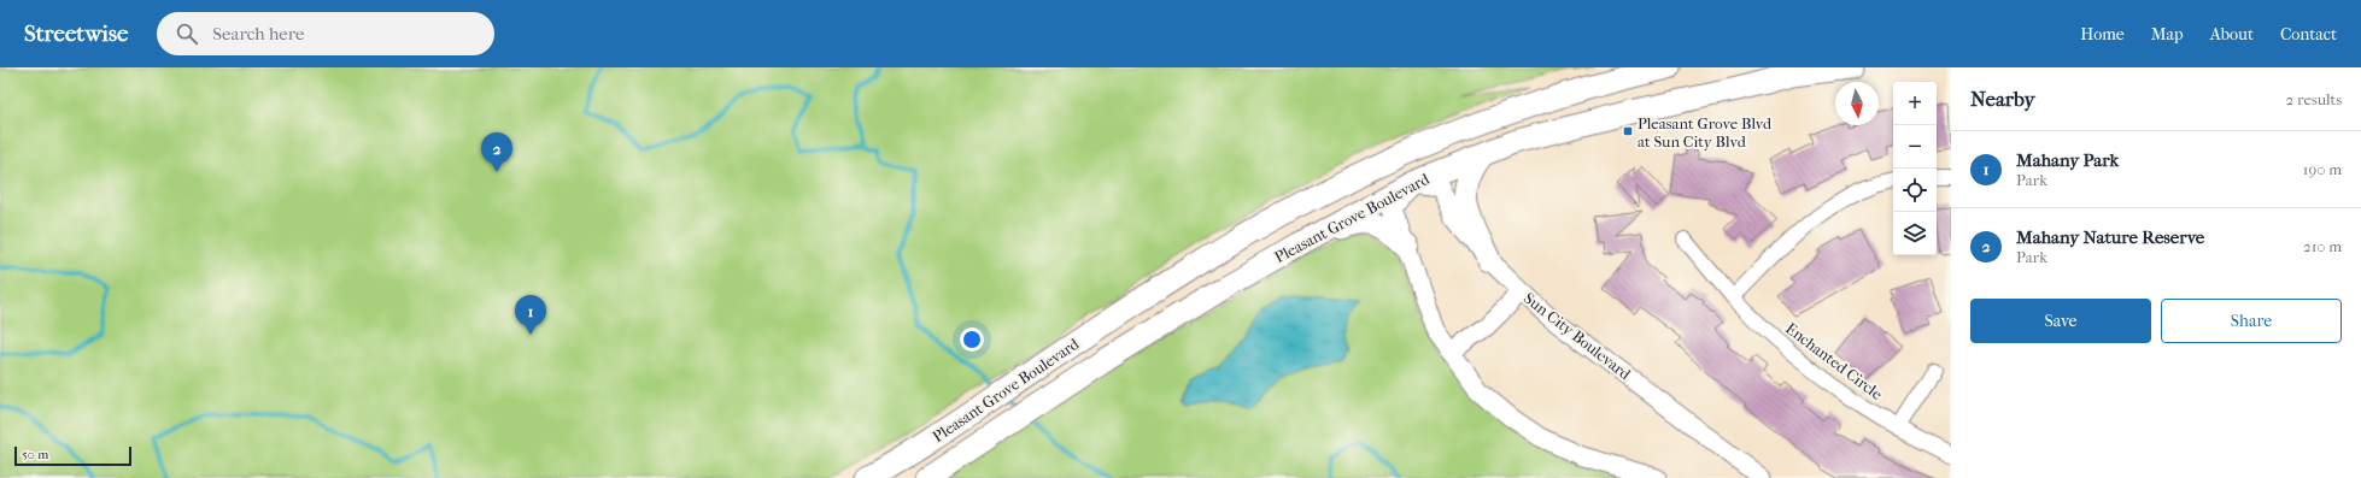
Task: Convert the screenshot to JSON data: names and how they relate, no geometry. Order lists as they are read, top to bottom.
{
  "streets": {
    "main road": ["Pleasant Grove Boulevard"],
    "street": ["Sun City Boulevard", "Enchanted Circle"]
  },
  "crossings": [
    ["Pleasant Grove Boulevard", "Sun City Boulevard"]
  ],
  "places": {
    "transit": ["Pleasant Grove Blvd at Sun City Blvd"]
  },
  "scale_bar": "50 m",
  "north": "bottom",
  "page": {
    "header": "Streetwise",
    "search": "Search here",
    "nav": [
      "Home",
      "Map",
      "About",
      "Contact"
    ],
    "heading": ["Nearby", "2 results"],
    "map_buttons": ["+", "−"],
    "list": [
      {
        "mark": "1",
        "name": "Mahany Park",
        "note": "Park",
        "value": "190 m"
      },
      {
        "mark": "2",
        "name": "Mahany Nature Reserve",
        "note": "Park",
        "value": "210 m"
      }
    ],
    "pins": ["2", "1"],
    "buttons": ["Save", "Share"],
    "scale": "50 m"
  }
}
